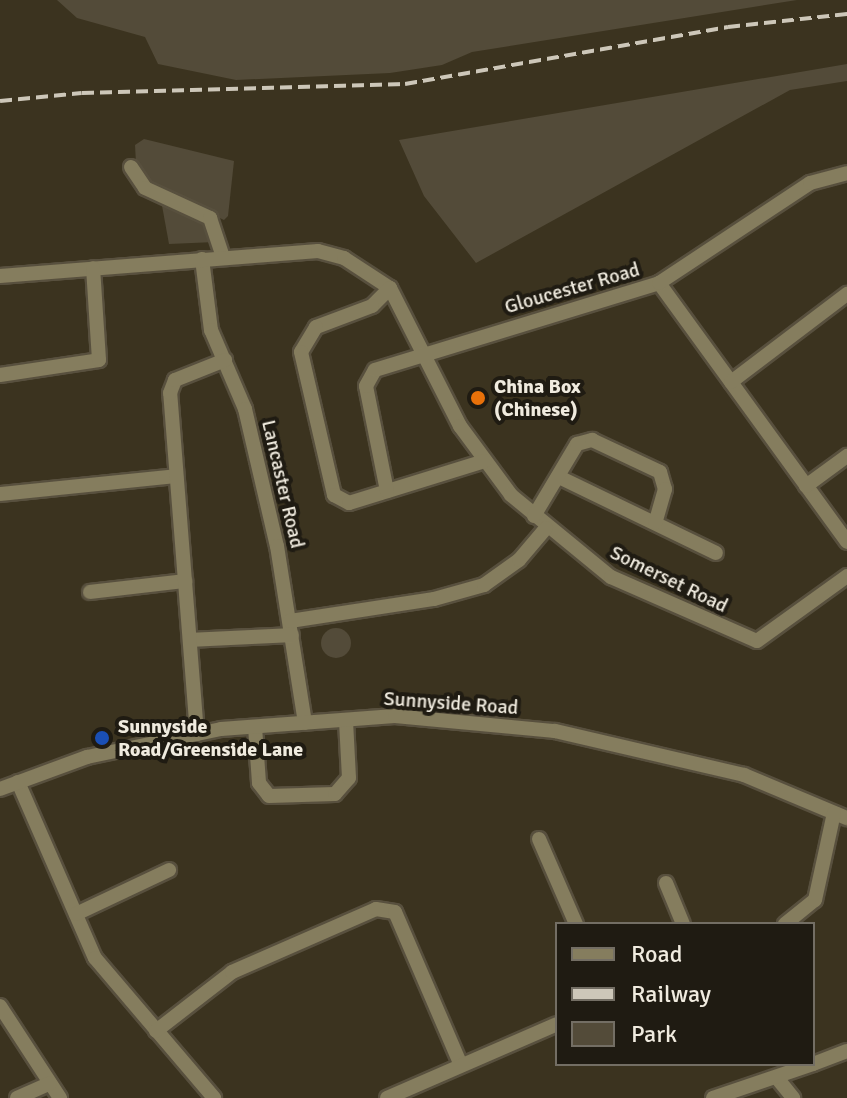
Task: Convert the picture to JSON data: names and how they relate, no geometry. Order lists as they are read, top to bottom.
{
  "streets": {
    "street": [
      "Gloucester Road",
      "Lancaster Road",
      "Somerset Road",
      "Sunnyside Road"
    ]
  },
  "crossings": [
    ["Gloucester Road", "Somerset Road"],
    ["Lancaster Road", "Somerset Road"],
    ["Lancaster Road", "Sunnyside Road"]
  ],
  "places": ["China Box (Chinese)", "Sunnyside Road/Greenside Lane"],
  "legend": ["Road", "Railway", "Park"]
}
